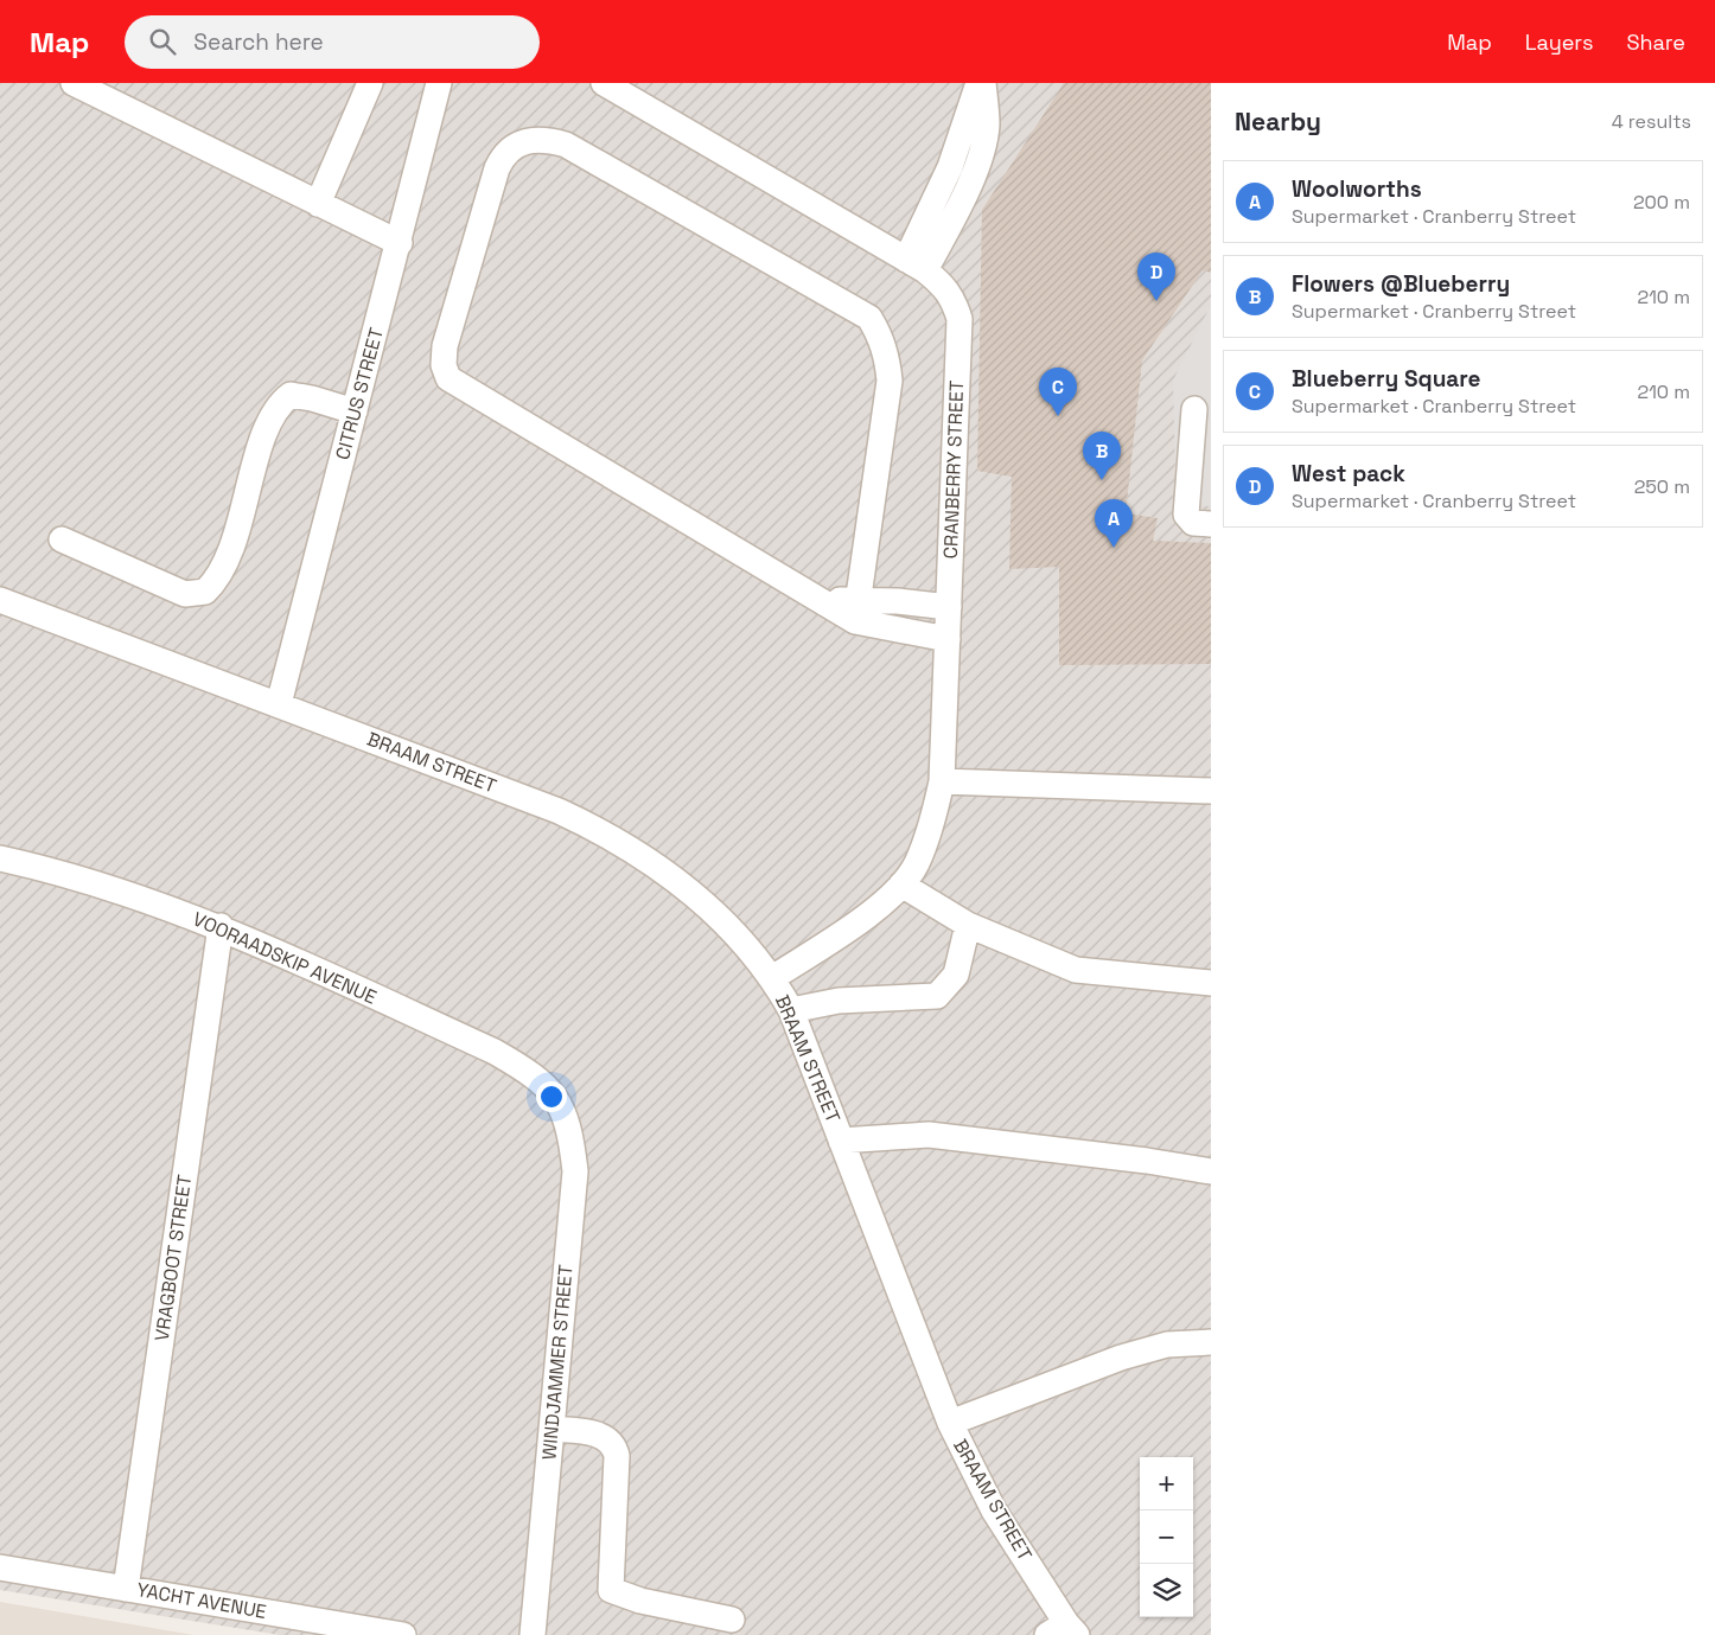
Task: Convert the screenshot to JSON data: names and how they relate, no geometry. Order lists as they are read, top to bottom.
{
  "streets": {
    "street": [
      "CITRUS STREET",
      "CRANBERRY STREET",
      "BRAAM STREET",
      "VOORAADSKIP AVENUE",
      "VRAGBOOT STREET",
      "WINDJAMMER STREET",
      "YACHT AVENUE"
    ]
  },
  "crossings": [
    ["CITRUS STREET", "BRAAM STREET"],
    ["CRANBERRY STREET", "BRAAM STREET"],
    ["VOORAADSKIP AVENUE", "VRAGBOOT STREET"],
    ["VOORAADSKIP AVENUE", "WINDJAMMER STREET"],
    ["VRAGBOOT STREET", "YACHT AVENUE"]
  ],
  "page": {
    "header": "Map",
    "search": "Search here",
    "nav": ["Map", "Layers", "Share"],
    "heading": ["Nearby", "4 results"],
    "list": [
      {
        "mark": "A",
        "name": "Woolworths",
        "note": "Supermarket · Cranberry Street",
        "value": "200 m"
      },
      {
        "mark": "B",
        "name": "Flowers @Blueberry",
        "note": "Supermarket · Cranberry Street",
        "value": "210 m"
      },
      {
        "mark": "C",
        "name": "Blueberry Square",
        "note": "Supermarket · Cranberry Street",
        "value": "210 m"
      },
      {
        "mark": "D",
        "name": "West pack",
        "note": "Supermarket · Cranberry Street",
        "value": "250 m"
      }
    ],
    "pins": [
      "D",
      "C",
      "B",
      "A"
    ],
    "map_buttons": ["+", "−"]
  }
}
